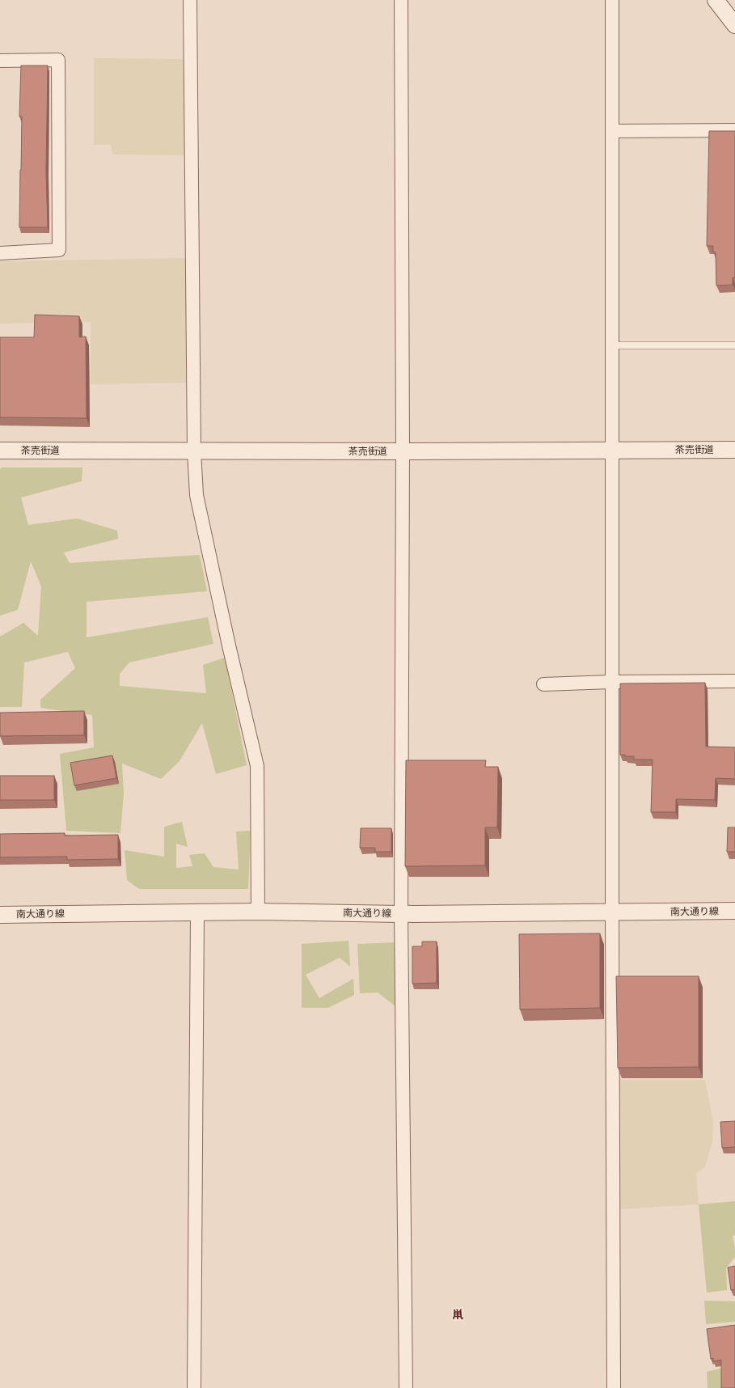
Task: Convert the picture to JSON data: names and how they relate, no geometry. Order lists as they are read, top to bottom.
{
  "streets": {
    "street": ["茶売街道", "南大通り線"]
  },
  "districts": ["鼡"]
}
